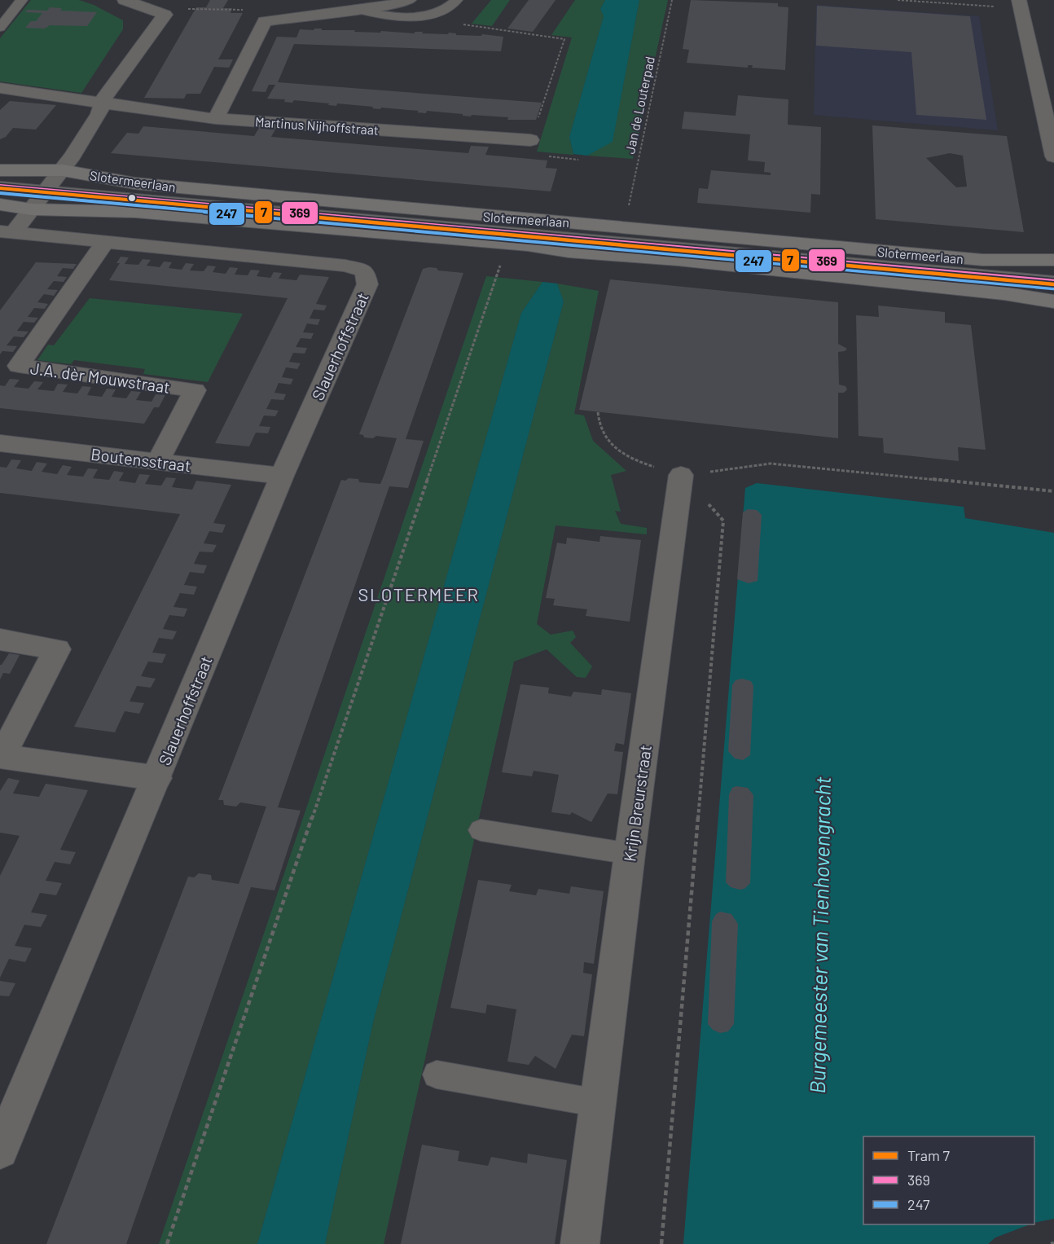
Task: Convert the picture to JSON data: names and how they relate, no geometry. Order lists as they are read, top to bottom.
{
  "streets": {
    "main road": ["Slotermeerlaan"],
    "street": [
      "Martinus Nijhoffstraat",
      "Slauerhoffstraat",
      "J.A. dèr Mouwstraat",
      "Boutensstraat",
      "Krijn Breurstraat"
    ],
    "path": ["Jan de Louterpad"]
  },
  "crossings": [
    ["Slauerhoffstraat", "J.A. dèr Mouwstraat"],
    ["Slauerhoffstraat", "Boutensstraat"],
    ["J.A. dèr Mouwstraat", "Boutensstraat"]
  ],
  "districts": ["SLOTERMEER"],
  "water": ["Burgemeester van Tienhovengracht"],
  "lines": ["transit line 369", "tram line 7", "transit line 247"],
  "legend": ["Tram 7", "369", "247"]
}
